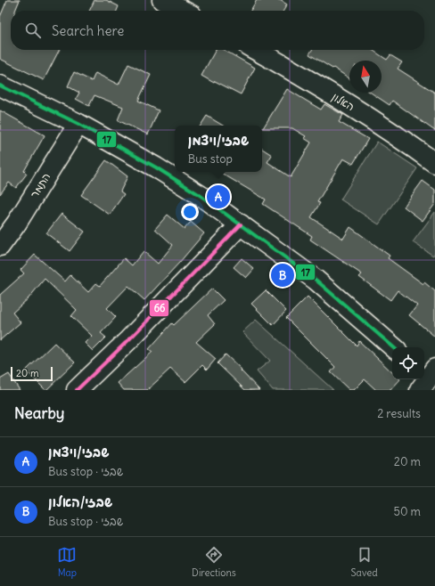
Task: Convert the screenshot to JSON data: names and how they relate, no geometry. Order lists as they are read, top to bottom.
{
  "streets": {
    "street": ["האלון", "התמר"]
  },
  "lines": ["transit line 17", "transit line 66"],
  "scale_bar": "20 m",
  "north": "top",
  "page": {
    "search": "Search here",
    "popup": ["שבזי/ויצמן", "Bus stop"],
    "pins": ["A", "B"],
    "scale": "20 m",
    "heading": ["Nearby", "2 results"],
    "list": [
      {
        "mark": "A",
        "name": "שבזי/ויצמן",
        "note": "Bus stop · שבזי",
        "value": "20 m"
      },
      {
        "mark": "B",
        "name": "שבזי/האלון",
        "note": "Bus stop · שבזי",
        "value": "50 m"
      }
    ],
    "nav": ["Map", "Directions", "Saved"]
  }
}
